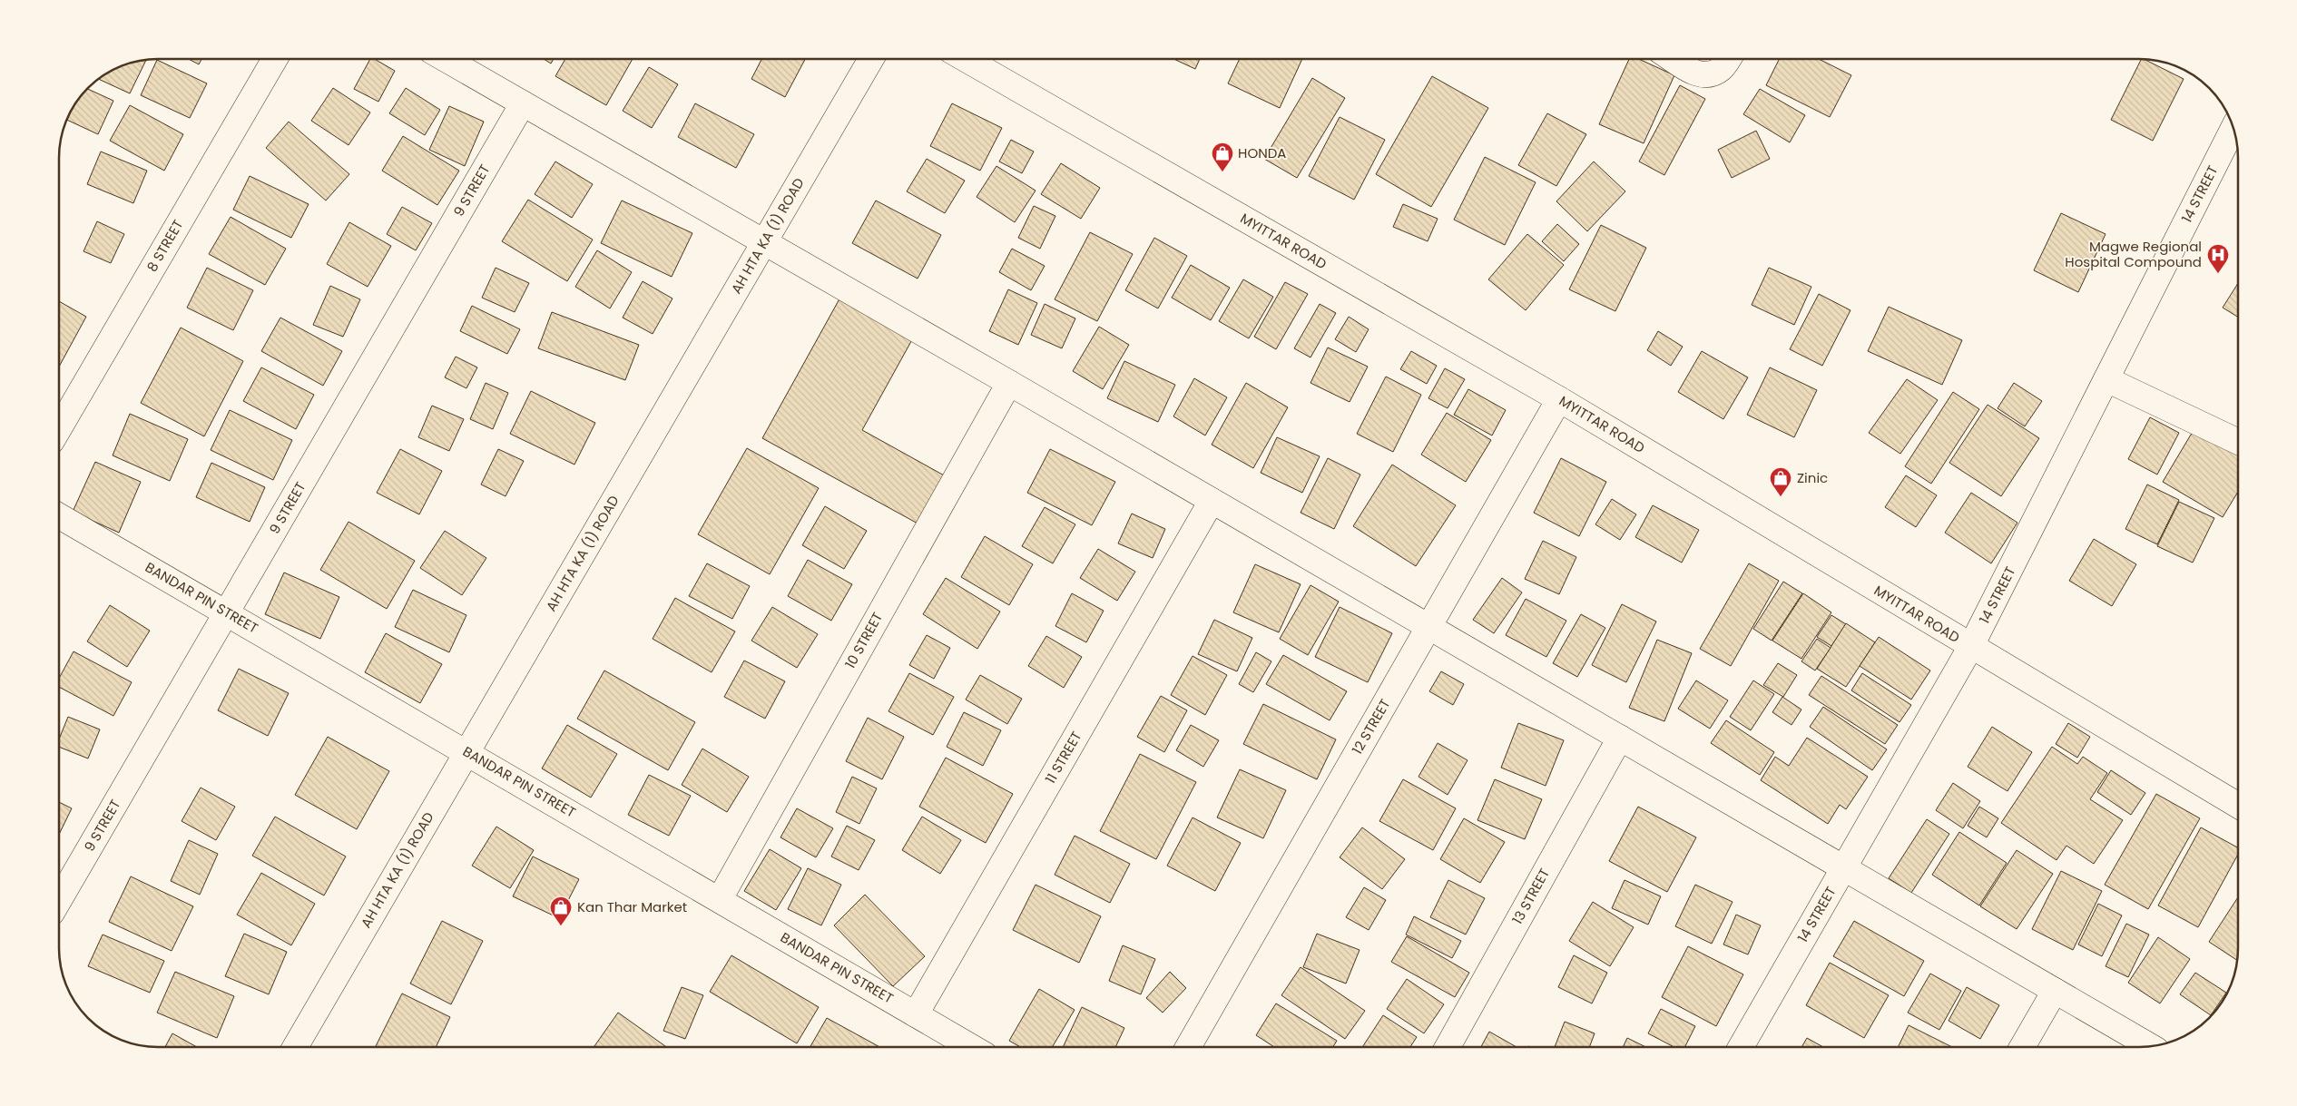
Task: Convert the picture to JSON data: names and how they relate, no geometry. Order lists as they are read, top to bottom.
{
  "streets": {
    "street": [
      "9 STREET",
      "14 STREET",
      "AH HTA KA (1) ROAD",
      "MYITTAR ROAD",
      "8 STREET",
      "BANDAR PIN STREET",
      "10 STREET",
      "12 STREET",
      "11 STREET",
      "13 STREET"
    ]
  },
  "crossings": [
    ["9 STREET", "BANDAR PIN STREET"],
    ["14 STREET", "MYITTAR ROAD"],
    ["AH HTA KA (1) ROAD", "BANDAR PIN STREET"],
    ["MYITTAR ROAD", "12 STREET"],
    ["BANDAR PIN STREET", "10 STREET"],
    ["BANDAR PIN STREET", "11 STREET"]
  ],
  "places": {
    "shop": ["HONDA", "Zinic", "Kan Thar Market"],
    "hospital": ["Magwe Regional Hospital Compound"]
  }
}
